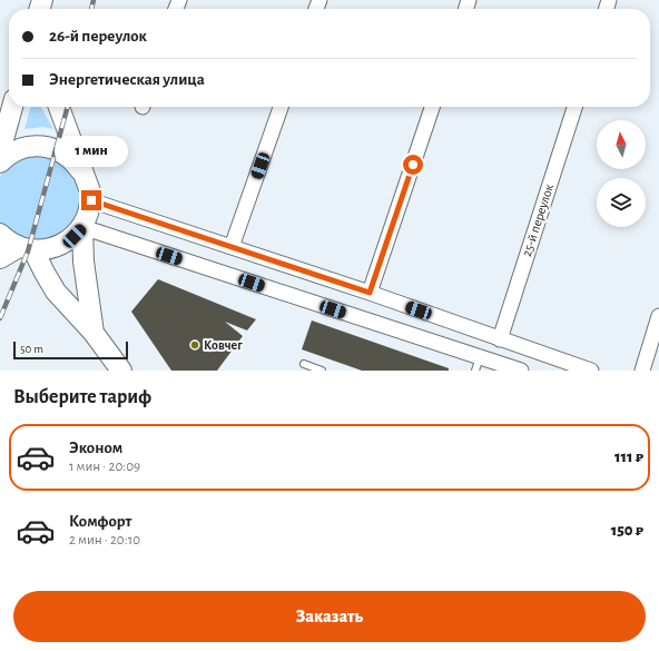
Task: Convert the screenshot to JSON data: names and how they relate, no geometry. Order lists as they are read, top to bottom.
{
  "streets": {
    "street": ["25-й переулок"]
  },
  "places": ["Ковчег"],
  "scale_bar": "50 m",
  "north": "top",
  "page": {
    "banner": ["26-й переулок", "Энергетическая улица"],
    "bubble": "1 мин",
    "scale": "50 m",
    "heading": "Выберите тариф",
    "list": [
      {
        "name": "Эконом",
        "note": "1 мин · 20:09",
        "value": "111 ₽"
      },
      {
        "name": "Комфорт",
        "note": "2 мин · 20:10",
        "value": "150 ₽"
      }
    ],
    "buttons": "Заказать"
  }
}
